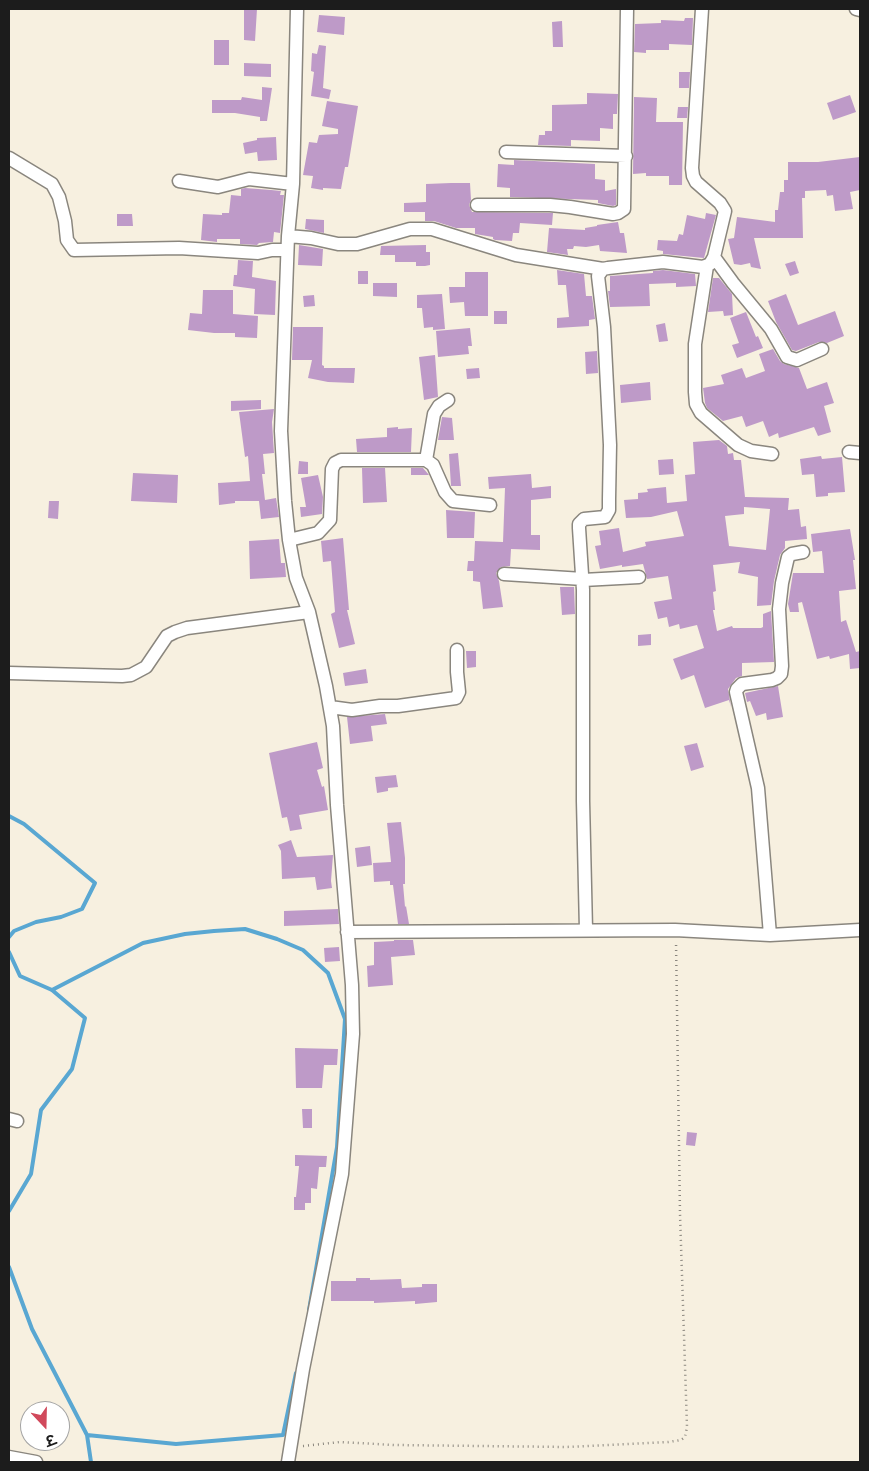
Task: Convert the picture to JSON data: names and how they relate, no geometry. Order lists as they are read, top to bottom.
{
  "north": "bottom"
}
